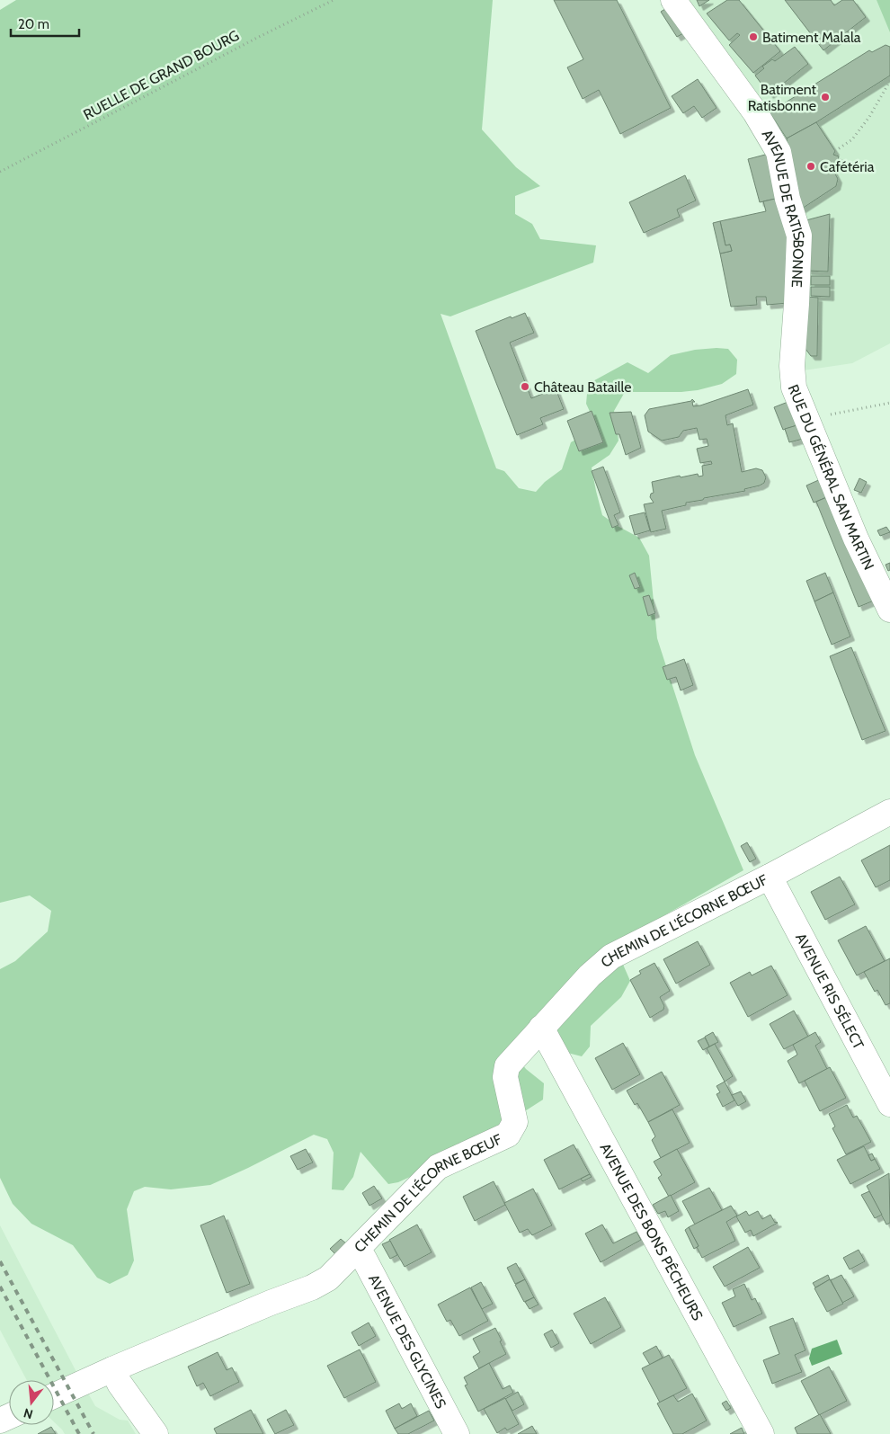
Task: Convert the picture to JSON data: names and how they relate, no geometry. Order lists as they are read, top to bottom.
{
  "streets": {
    "street": [
      "AVENUE DE RATISBONNE",
      "RUE DU GÉNÉRAL SAN MARTIN",
      "CHEMIN DE L'ÉCORNE BŒUF",
      "AVENUE RIS SÉLECT",
      "AVENUE DES BONS PÊCHEURS",
      "AVENUE DES GLYCINES"
    ],
    "path": ["RUELLE DE GRAND BOURG"]
  },
  "crossings": [
    ["AVENUE DE RATISBONNE", "RUE DU GÉNÉRAL SAN MARTIN"],
    ["CHEMIN DE L'ÉCORNE BŒUF", "AVENUE RIS SÉLECT"],
    ["CHEMIN DE L'ÉCORNE BŒUF", "AVENUE DES BONS PÊCHEURS"],
    ["CHEMIN DE L'ÉCORNE BŒUF", "AVENUE DES GLYCINES"]
  ],
  "places": [
    "Batiment Malala",
    "Batiment Ratisbonne",
    "Cafétéria",
    "Château Bataille"
  ],
  "scale_bar": "20 m",
  "north": "bottom"
}
